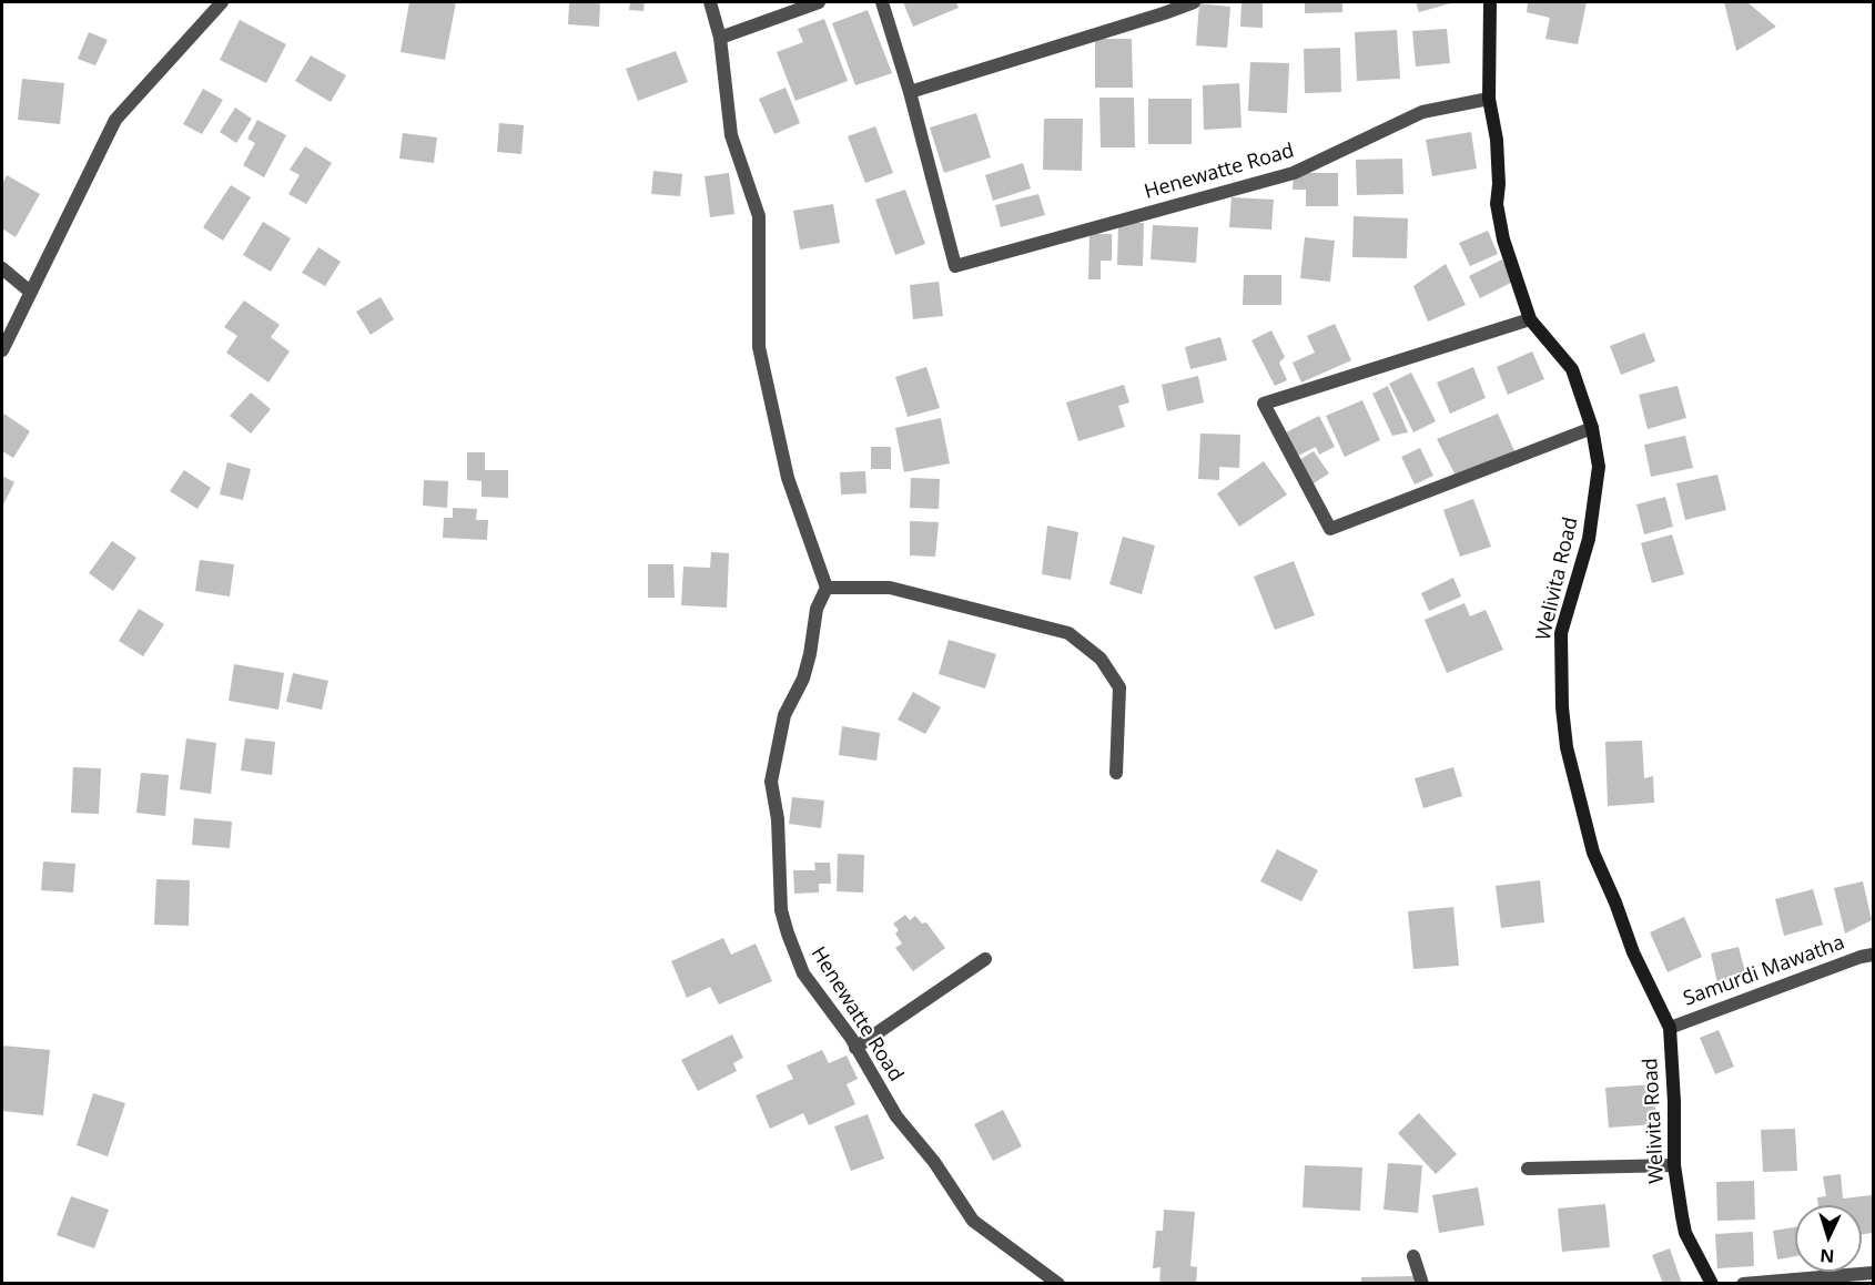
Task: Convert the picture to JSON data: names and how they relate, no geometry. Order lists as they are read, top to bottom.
{
  "streets": {
    "street": ["Henewatte Road", "Welivita Road", "Samurdi Mawatha"]
  },
  "crossings": [
    ["Henewatte Road", "Welivita Road"],
    ["Welivita Road", "Samurdi Mawatha"]
  ],
  "north": "bottom"
}
